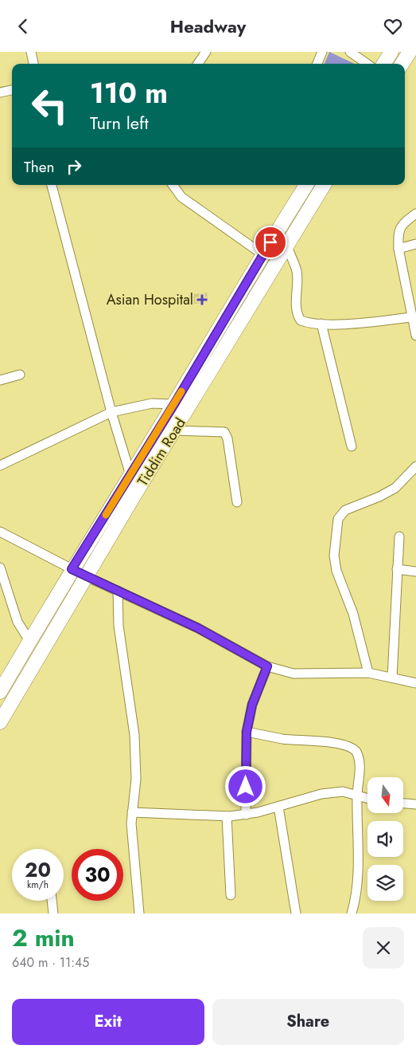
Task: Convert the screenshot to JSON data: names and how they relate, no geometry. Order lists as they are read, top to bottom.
{
  "streets": {
    "highway": ["Tiddim Road"]
  },
  "places": {
    "health": ["Asian Hospital"]
  },
  "north": "bottom",
  "page": {
    "header": "Headway",
    "turn": ["110 m", "Turn left"],
    "then": "Then",
    "speed": "20 km/h",
    "limit": "30",
    "heading": ["2 min", "640 m · 11:45"],
    "buttons": ["Exit", "Share"]
  }
}
